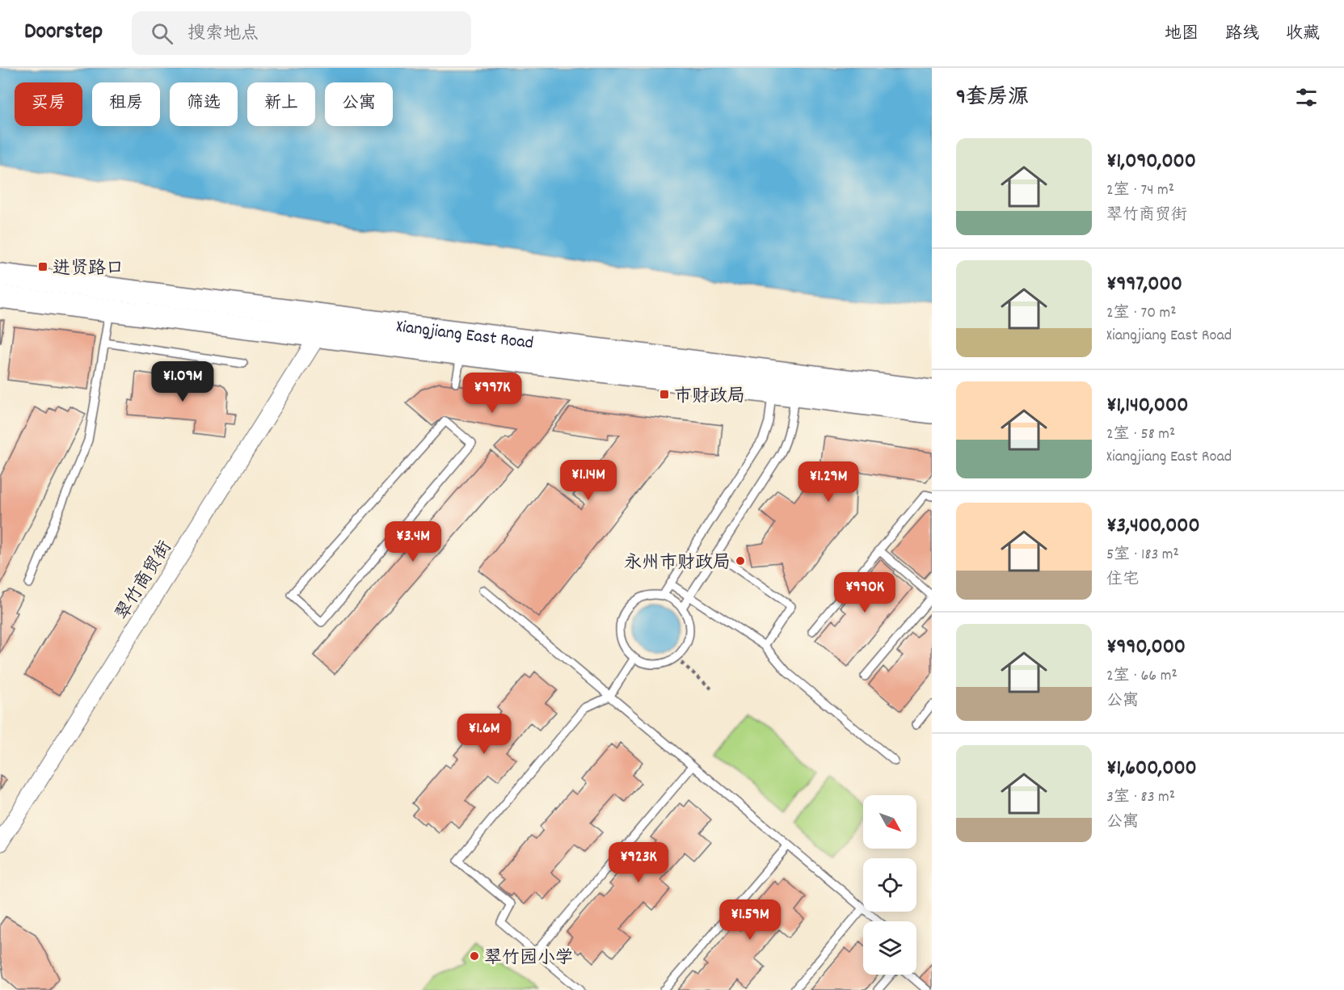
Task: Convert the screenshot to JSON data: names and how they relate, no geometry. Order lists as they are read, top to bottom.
{
  "streets": {
    "main road": ["Xiangjiang East Road"],
    "street": ["翠竹商贸街"]
  },
  "crossings": [
    ["Xiangjiang East Road", "翠竹商贸街"]
  ],
  "places": {
    "transit": ["进贤路口", "市财政局"],
    "other": ["永州市财政局", "翠竹园小学"]
  },
  "north": "bottom right",
  "page": {
    "header": "Doorstep",
    "search": "搜索地点",
    "nav": ["地图", "路线", "收藏"],
    "heading": "9套房源",
    "chip": [
      "买房",
      "租房",
      "筛选",
      "新上",
      "公寓"
    ],
    "list": [
      {
        "name": "¥1,090,000",
        "note": "2室 · 74 m² · 翠竹商贸街"
      },
      {
        "name": "¥997,000",
        "note": "2室 · 70 m² · Xiangjiang East Road"
      },
      {
        "name": "¥1,140,000",
        "note": "2室 · 58 m² · Xiangjiang East Road"
      },
      {
        "name": "¥3,400,000",
        "note": "5室 · 183 m² · 住宅"
      },
      {
        "name": "¥990,000",
        "note": "2室 · 66 m² · 公寓"
      },
      {
        "name": "¥1,600,000",
        "note": "3室 · 83 m² · 公寓"
      }
    ],
    "price": [
      "¥1.09M",
      "¥997K",
      "¥1.14M",
      "¥1.29M",
      "¥3.4M",
      "¥990K",
      "¥1.6M",
      "¥923K",
      "¥1.59M"
    ]
  }
}
